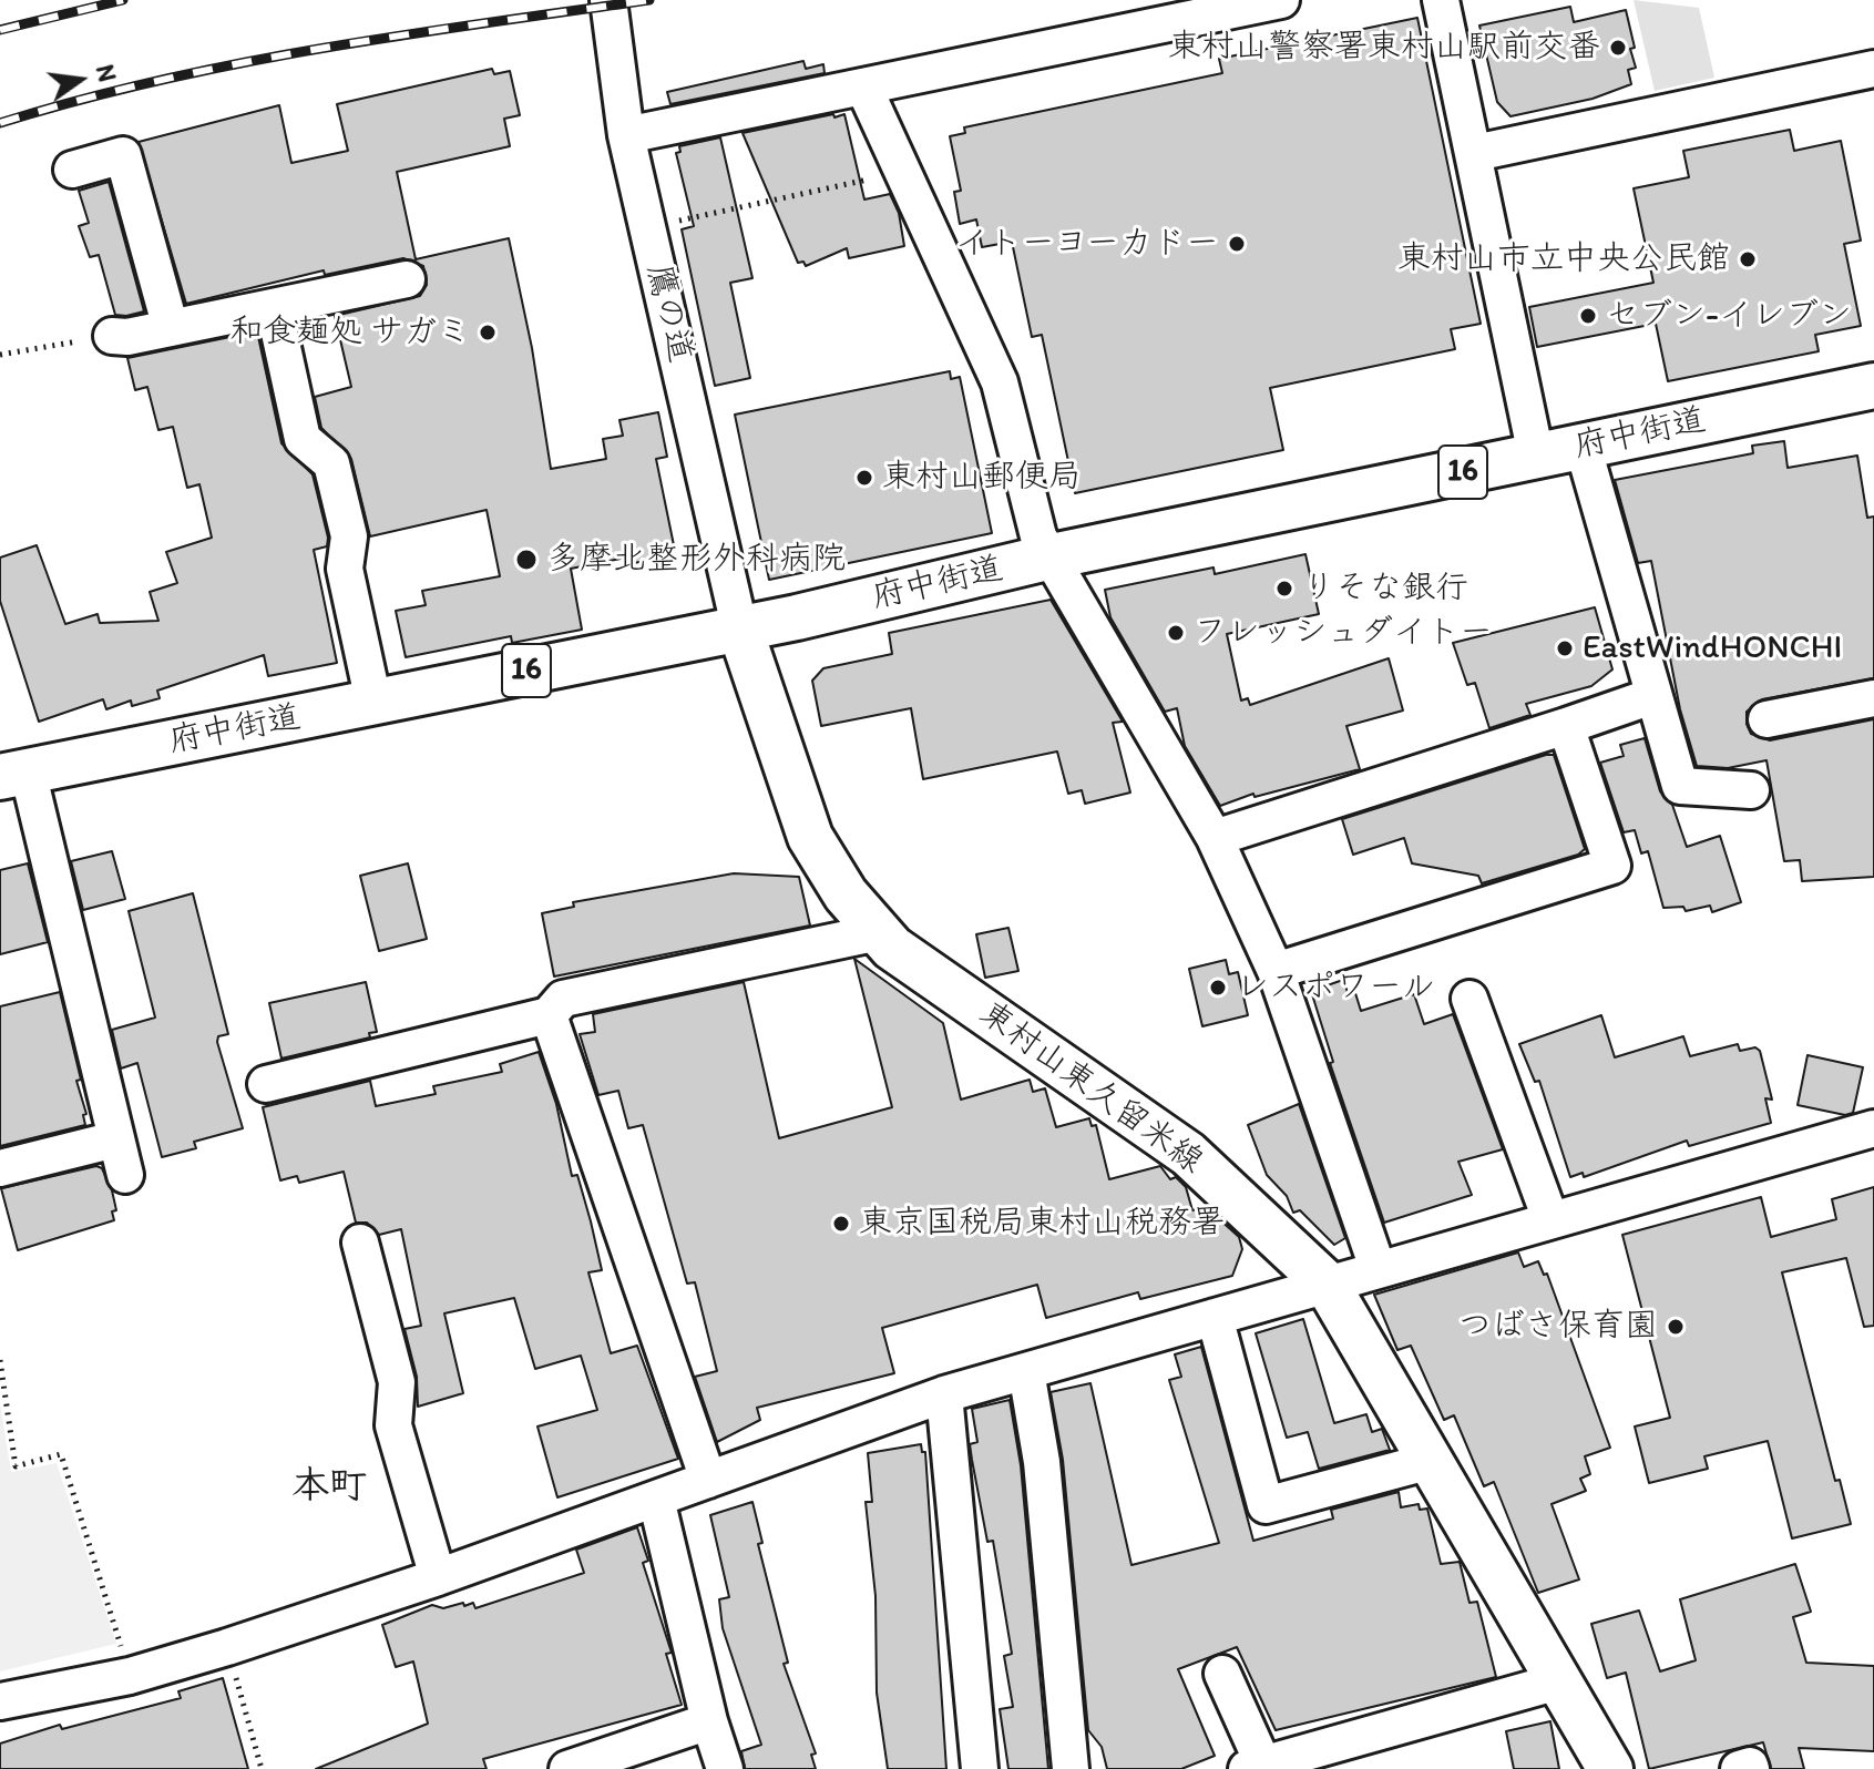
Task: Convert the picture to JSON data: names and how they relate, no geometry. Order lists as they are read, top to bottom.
{
  "streets": {
    "main road": ["府中街道", "16", "東村山東久留米線"],
    "street": ["鷹の道"]
  },
  "crossings": [
    ["鷹の道", "府中街道"],
    ["鷹の道", "東村山東久留米線"],
    ["府中街道", "東村山東久留米線"]
  ],
  "districts": ["本町"],
  "places": [
    "東村山警察署東村山駅前交番",
    "イトーヨーカドー",
    "東村山市立中央公民館",
    "セブン-イレブン",
    "和食麺処 サガミ",
    "東村山郵便局",
    "多摩北整形外科病院",
    "りそな銀行",
    "フレッシュダイトー",
    "EastWindHONCHI",
    "レスポワール",
    "東京国税局東村山税務署",
    "つばさ保育園"
  ],
  "north": "right"
}
